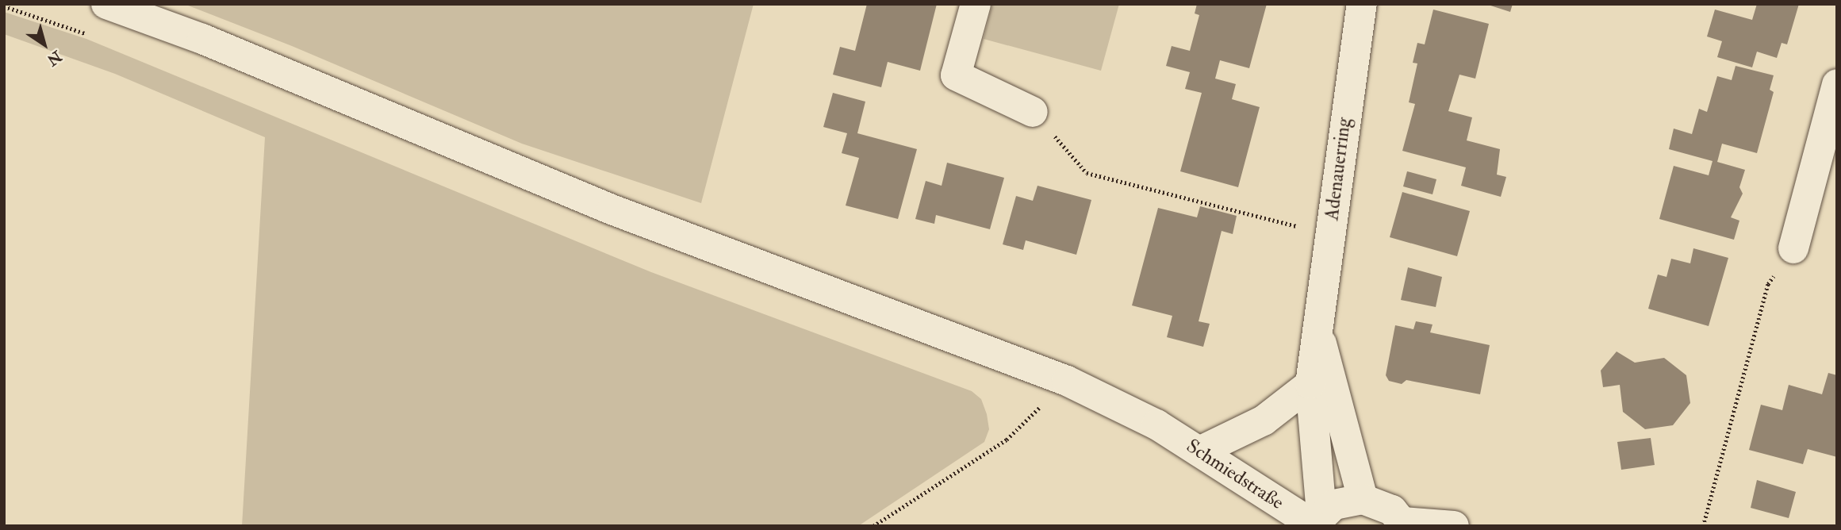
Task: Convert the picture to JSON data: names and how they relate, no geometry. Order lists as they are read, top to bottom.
{
  "streets": {
    "street": ["Adenauerring", "Schmiedstraße"]
  },
  "crossings": [
    ["Adenauerring", "Schmiedstraße"]
  ],
  "north": "bottom right"
}
